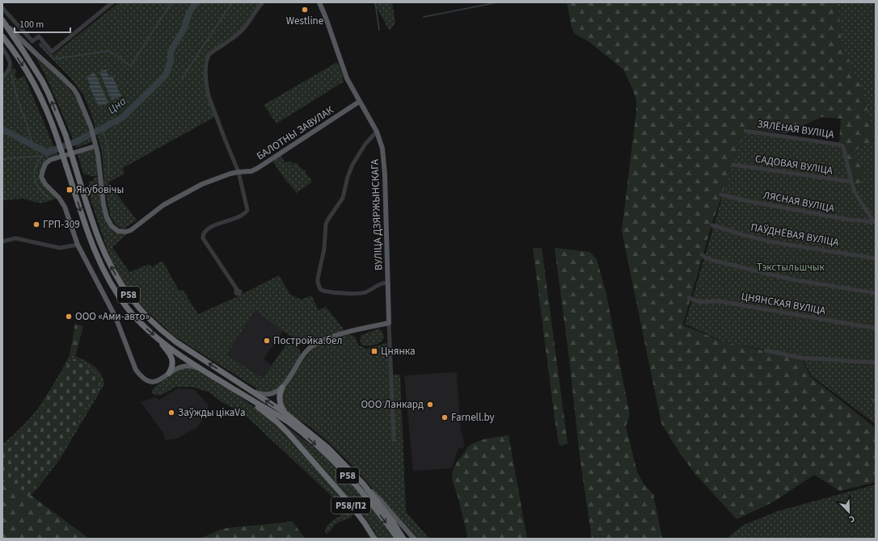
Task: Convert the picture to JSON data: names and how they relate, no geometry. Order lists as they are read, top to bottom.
{
  "streets": {
    "highway": ["Р58", "Р58/П2"],
    "main road": ["БАЛОТНЫ ЗАВУЛАК", "ВУЛІЦА ДЗЯРЖЫНСКАГА"],
    "street": [
      "ЗЯЛЁНАЯ ВУЛІЦА",
      "САДОВАЯ ВУЛІЦА",
      "ЛЯСНАЯ ВУЛІЦА",
      "ПАЎДНЁВАЯ ВУЛІЦА",
      "ЦНЯНСКАЯ ВУЛІЦА"
    ]
  },
  "crossings": [
    ["ЗЯЛЁНАЯ ВУЛІЦА", "САДОВАЯ ВУЛІЦА"],
    ["БАЛОТНЫ ЗАВУЛАК", "ВУЛІЦА ДЗЯРЖЫНСКАГА"],
    ["БАЛОТНЫ ЗАВУЛАК", "Р58"],
    ["Р58", "Р58/П2"]
  ],
  "water": ["Цна"],
  "parks": ["Тэкстыльшчык"],
  "places": {
    "other": [
      "Westline",
      "ГРП-309",
      "ООО «Ами-авто»",
      "Постройка.бел",
      "ООО Ланкард",
      "Заўжды цікаVа",
      "Farnell.by"
    ],
    "transit": ["Якубовічы", "Цнянка"]
  },
  "scale_bar": "100 m",
  "north": "bottom right"
}
